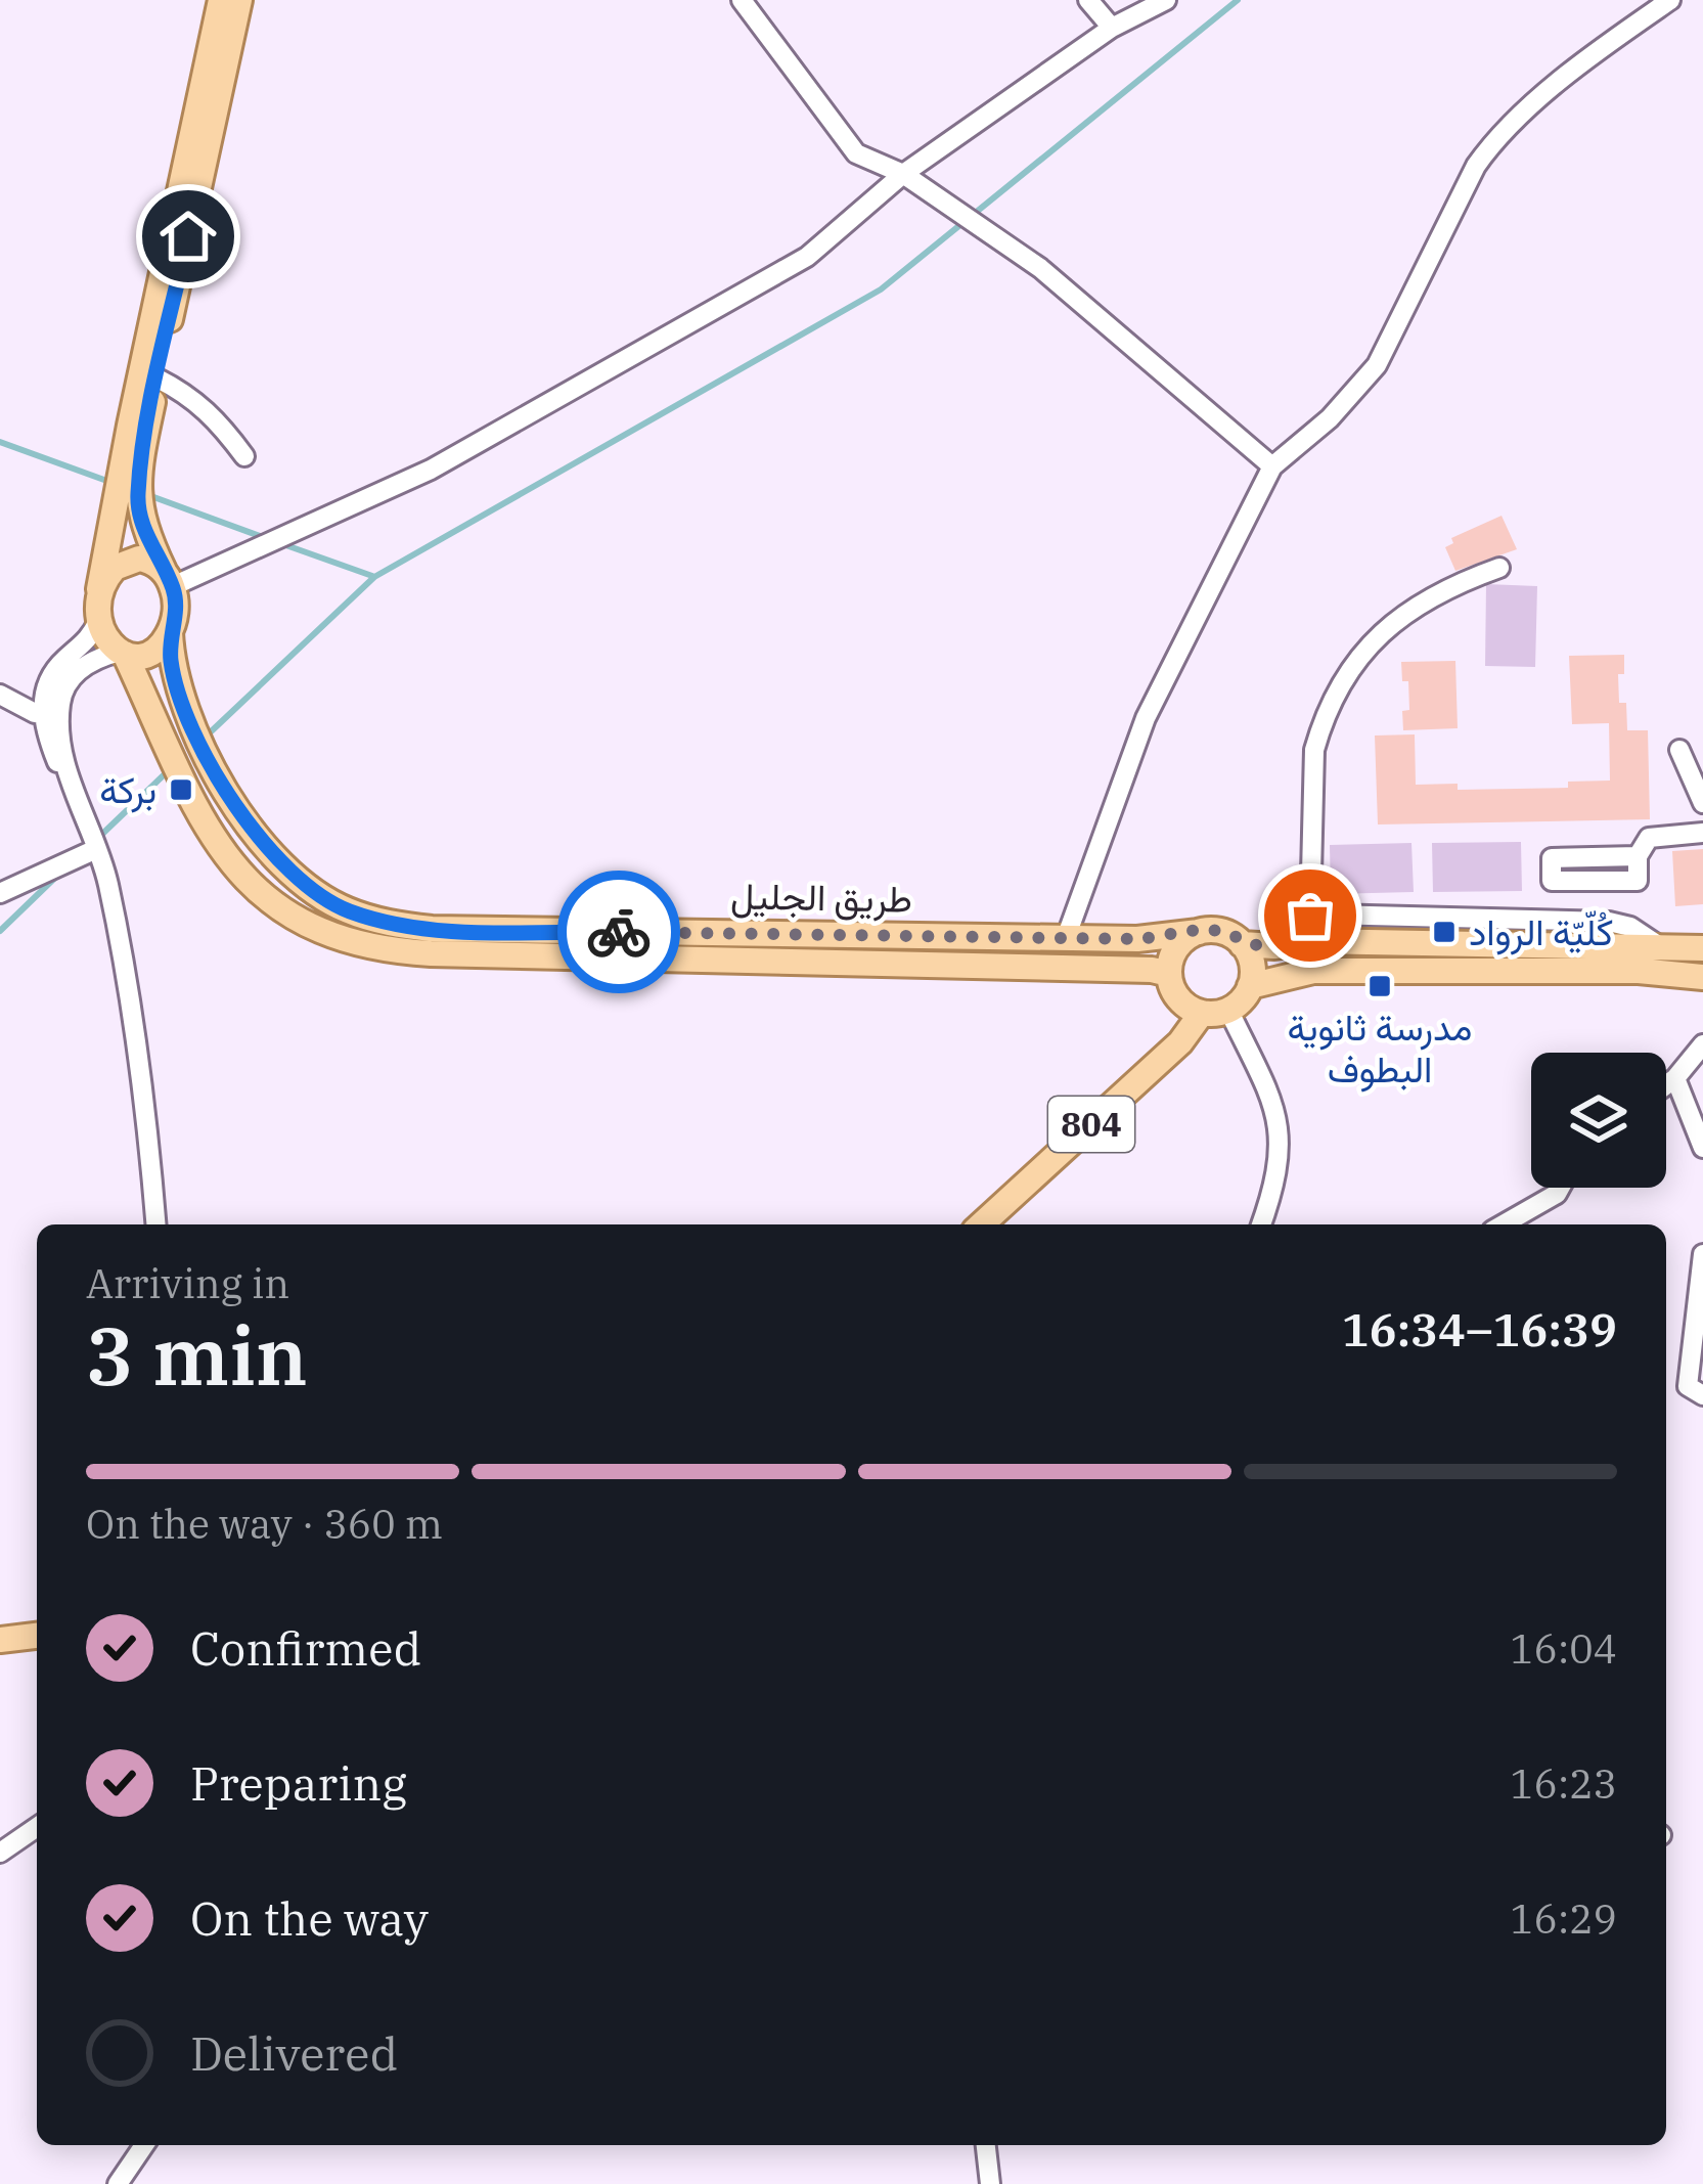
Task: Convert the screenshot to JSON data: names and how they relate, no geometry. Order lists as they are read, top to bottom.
{
  "streets": {
    "main road": ["طريق الجليل", "804"]
  },
  "crossings": [
    ["طريق الجليل", "804"]
  ],
  "places": {
    "transit": ["بركة", "كُلّيّة الرواد", "مدرسة ثانوية البطوف"]
  },
  "page": {
    "heading": ["3 min", "Arriving in", "16:34–16:39"],
    "bar": "On the way · 360 m",
    "list": [
      ["Confirmed", "16:04"],
      ["Preparing", "16:23"],
      ["On the way", "16:29"],
      "Delivered"
    ]
  }
}
